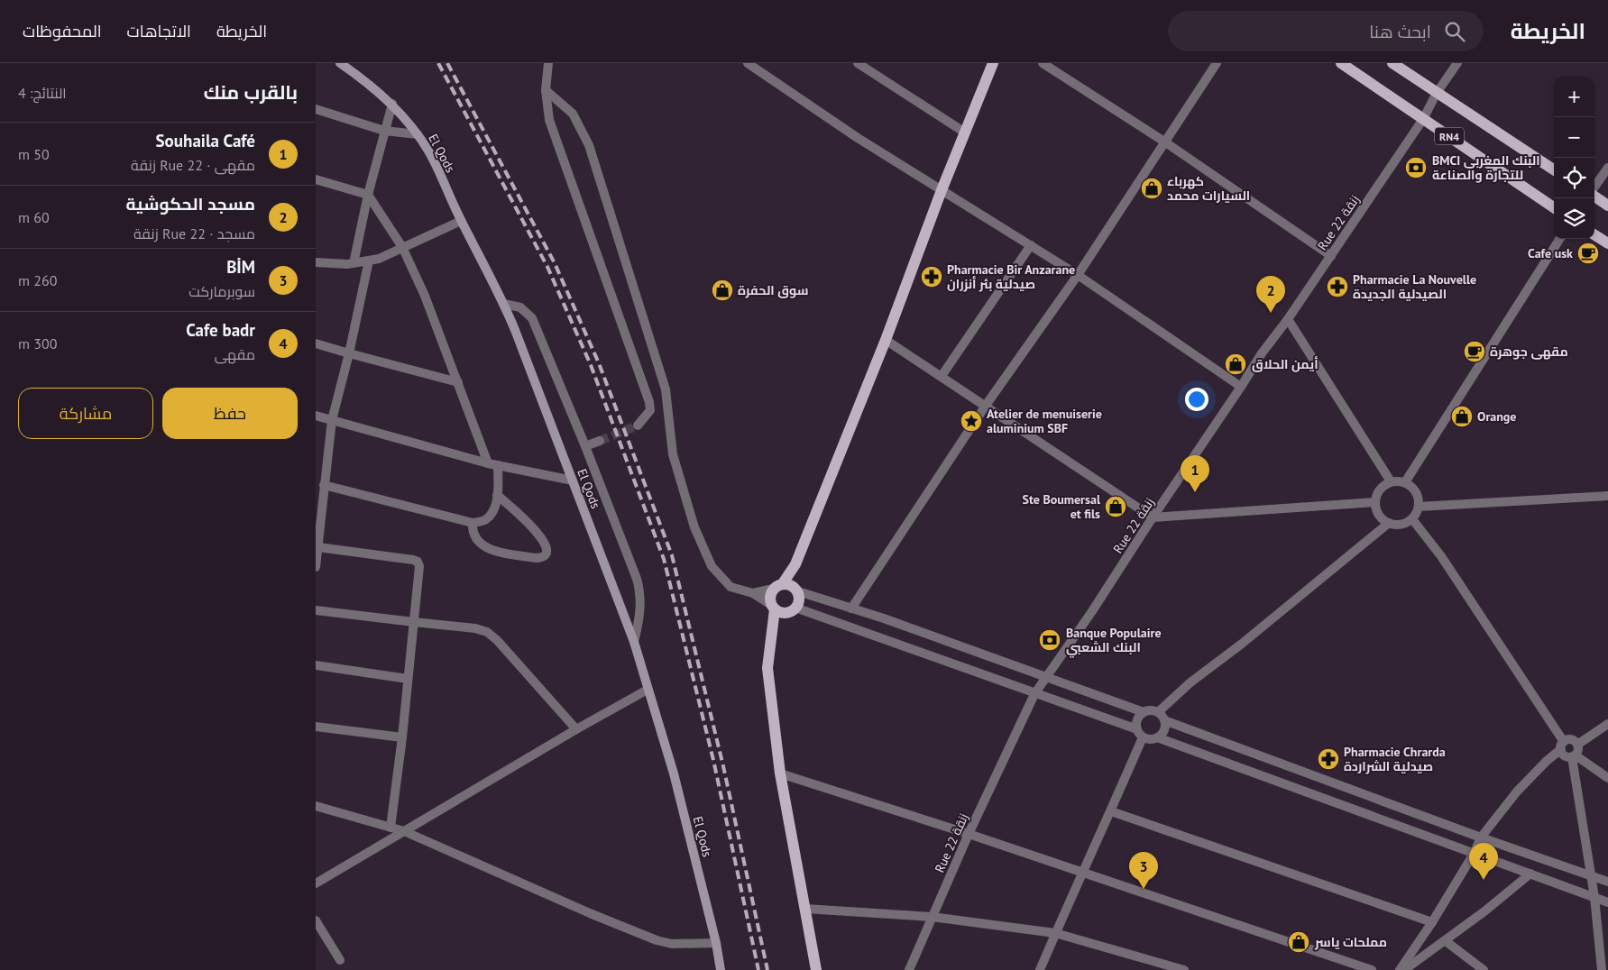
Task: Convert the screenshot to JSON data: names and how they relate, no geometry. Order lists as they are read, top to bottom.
{
  "streets": {
    "main road": ["RN4"],
    "street": ["El Qods", "Rue 22 زنقة"]
  },
  "crossings": [
    ["RN4", "Rue 22 زنقة"]
  ],
  "places": {
    "bank": ["BMCI البنك المغربي للتجارة والصناعة", "Banque Populaire البنك الشعبي"],
    "shop": [
      "كهرباء السيارات محمد",
      "سوق الحفرة",
      "أيمن الحلاق",
      "Orange",
      "Ste Boumersal et fils",
      "مملحات ياسر"
    ],
    "cafe": ["Cafe usk", "مقهى جوهرة"],
    "pharmacy": ["Pharmacie Bir Anzarane صيدلية بئر أنزران", "Pharmacie La Nouvelle الصيدلية الجديدة", "Pharmacie Chrarda صيدلية الشراردة"],
    "place": ["Atelier de menuiserie aluminium SBF"]
  },
  "page": {
    "header": "الخريطة",
    "search": "ابحث هنا",
    "nav": ["الخريطة", "الاتجاهات", "المحفوظات"],
    "heading": ["بالقرب منك", "النتائج: 4"],
    "map_buttons": ["+", "−"],
    "list": [
      {
        "mark": "1",
        "name": "Souhaila Café",
        "note": "مقهى · Rue 22 زنقة",
        "value": "50 m"
      },
      {
        "mark": "2",
        "name": "مسجد الحكوشية",
        "note": "مسجد · Rue 22 زنقة",
        "value": "60 m"
      },
      {
        "mark": "3",
        "name": "BİM",
        "note": "سوبرماركت",
        "value": "260 m"
      },
      {
        "mark": "4",
        "name": "Cafe badr",
        "note": "مقهى",
        "value": "300 m"
      }
    ],
    "pins": [
      "2",
      "1",
      "4",
      "3"
    ],
    "buttons": ["حفظ", "مشاركة"]
  }
}
